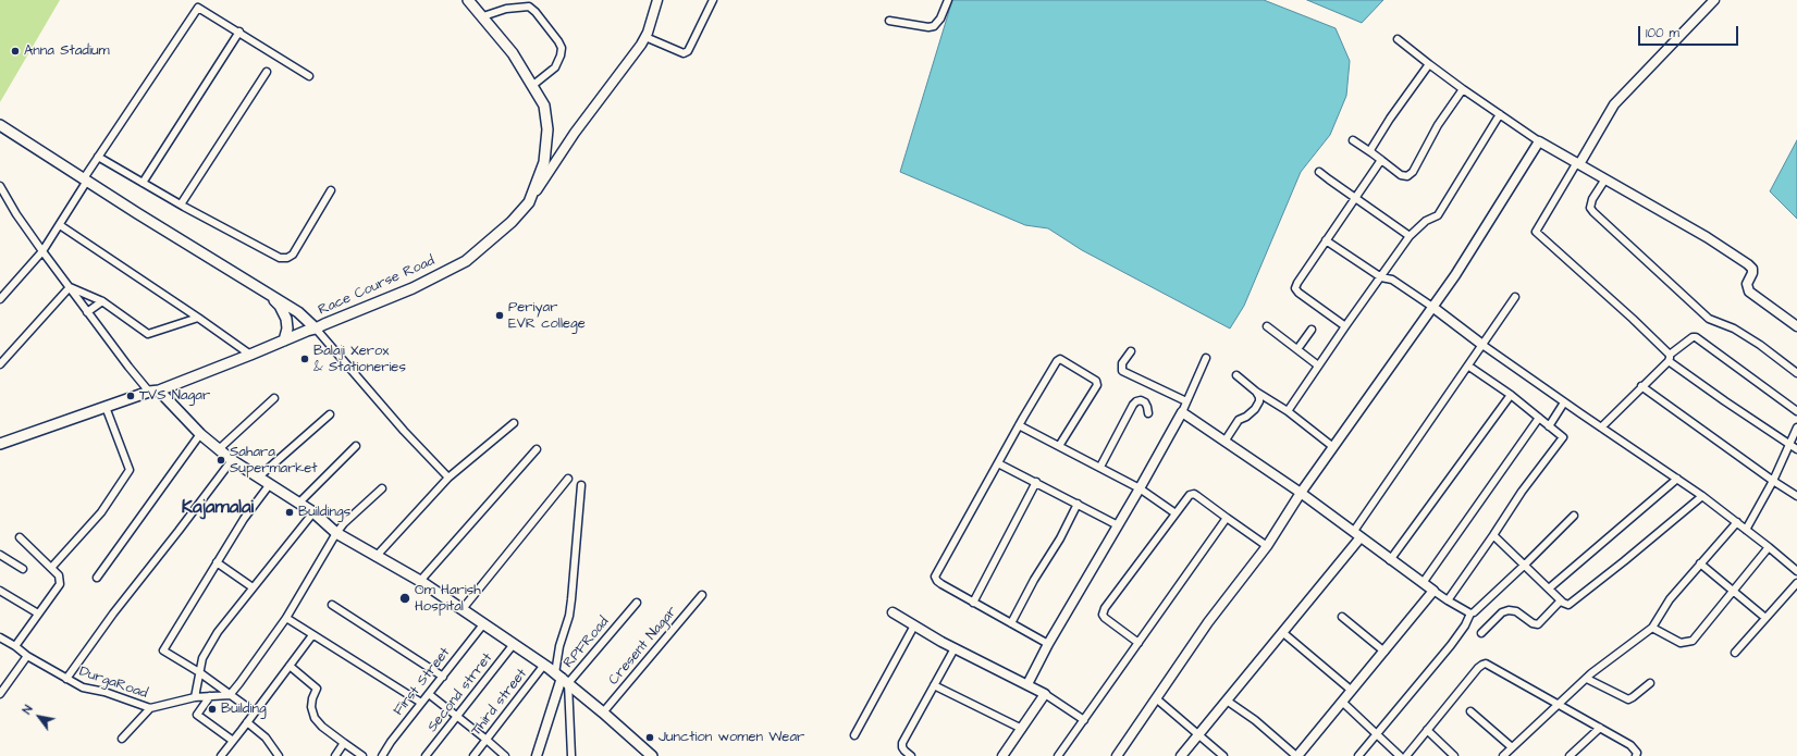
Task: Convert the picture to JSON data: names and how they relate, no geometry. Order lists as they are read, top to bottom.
{
  "streets": {
    "main road": ["Race Course Road"],
    "street": [
      "RPFRoad",
      "Cresent Nagar",
      "First Street",
      "DurgaRoad",
      "Second strret",
      "Third street"
    ]
  },
  "districts": ["Kajamalai"],
  "places": [
    "Anna Stadium",
    "Periyar EVR college",
    "Balaji Xerox & Stationeries",
    "TVS Nagar",
    "Sahara Supermarket",
    "Buildings",
    "Om Harish Hospital",
    "Building",
    "Junction women Wear"
  ],
  "scale_bar": "100 m",
  "north": "top left"
}
